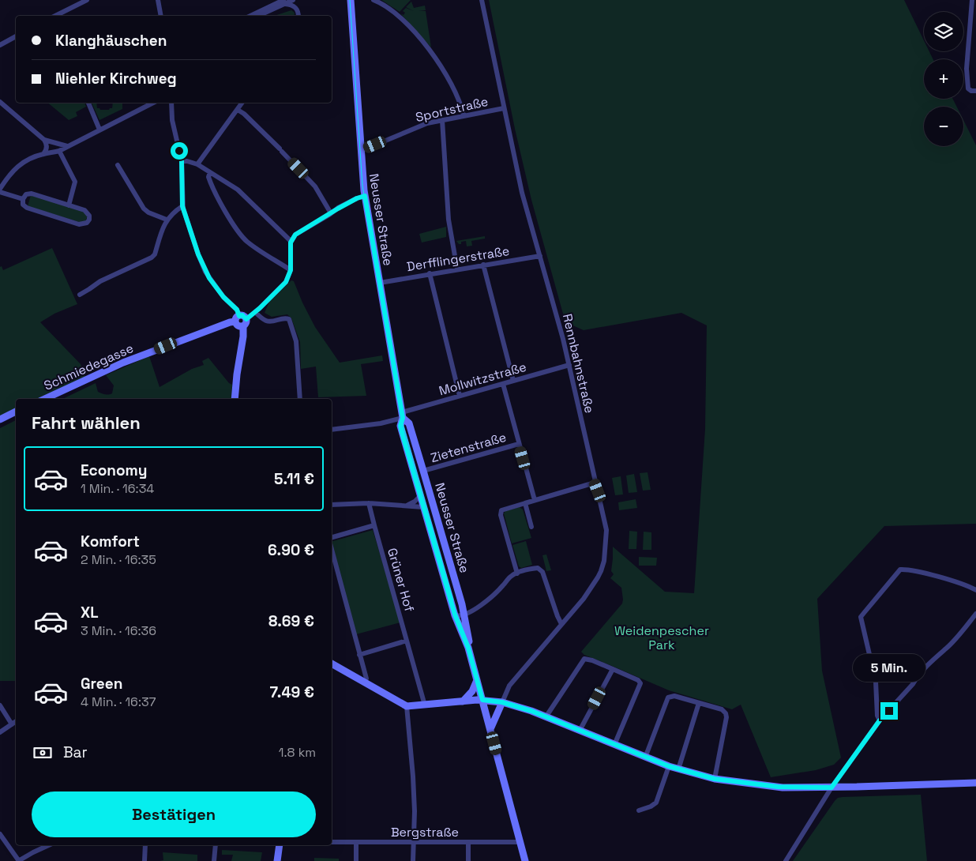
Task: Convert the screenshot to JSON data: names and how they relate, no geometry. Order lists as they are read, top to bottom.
{
  "streets": {
    "main road": ["Neusser Straße", "Schmiedegasse"],
    "street": [
      "Sportstraße",
      "Derfflingerstraße",
      "Rennbahnstraße",
      "Mollwitzstraße",
      "Zietenstraße",
      "Grüner Hof",
      "Bergstraße"
    ]
  },
  "crossings": [
    ["Sportstraße", "Neusser Straße"],
    ["Sportstraße", "Rennbahnstraße"],
    ["Neusser Straße", "Derfflingerstraße"],
    ["Neusser Straße", "Mollwitzstraße"],
    ["Neusser Straße", "Zietenstraße"],
    ["Neusser Straße", "Bergstraße"],
    ["Derfflingerstraße", "Rennbahnstraße"],
    ["Rennbahnstraße", "Mollwitzstraße"]
  ],
  "parks": ["Weidenpescher Park"],
  "page": {
    "map_buttons": ["+", "−"],
    "banner": ["Klanghäuschen", "Niehler Kirchweg"],
    "heading": "Fahrt wählen",
    "list": [
      {
        "name": "Economy",
        "note": "1 Min. · 16:34",
        "value": "5.11 €"
      },
      {
        "name": "Komfort",
        "note": "2 Min. · 16:35",
        "value": "6.90 €"
      },
      {
        "name": "XL",
        "note": "3 Min. · 16:36",
        "value": "8.69 €"
      },
      {
        "name": "Green",
        "note": "4 Min. · 16:37",
        "value": "7.49 €"
      }
    ],
    "bubble": "5 Min.",
    "pay": ["Bar", "1.8 km"],
    "buttons": "Bestätigen"
  }
}
